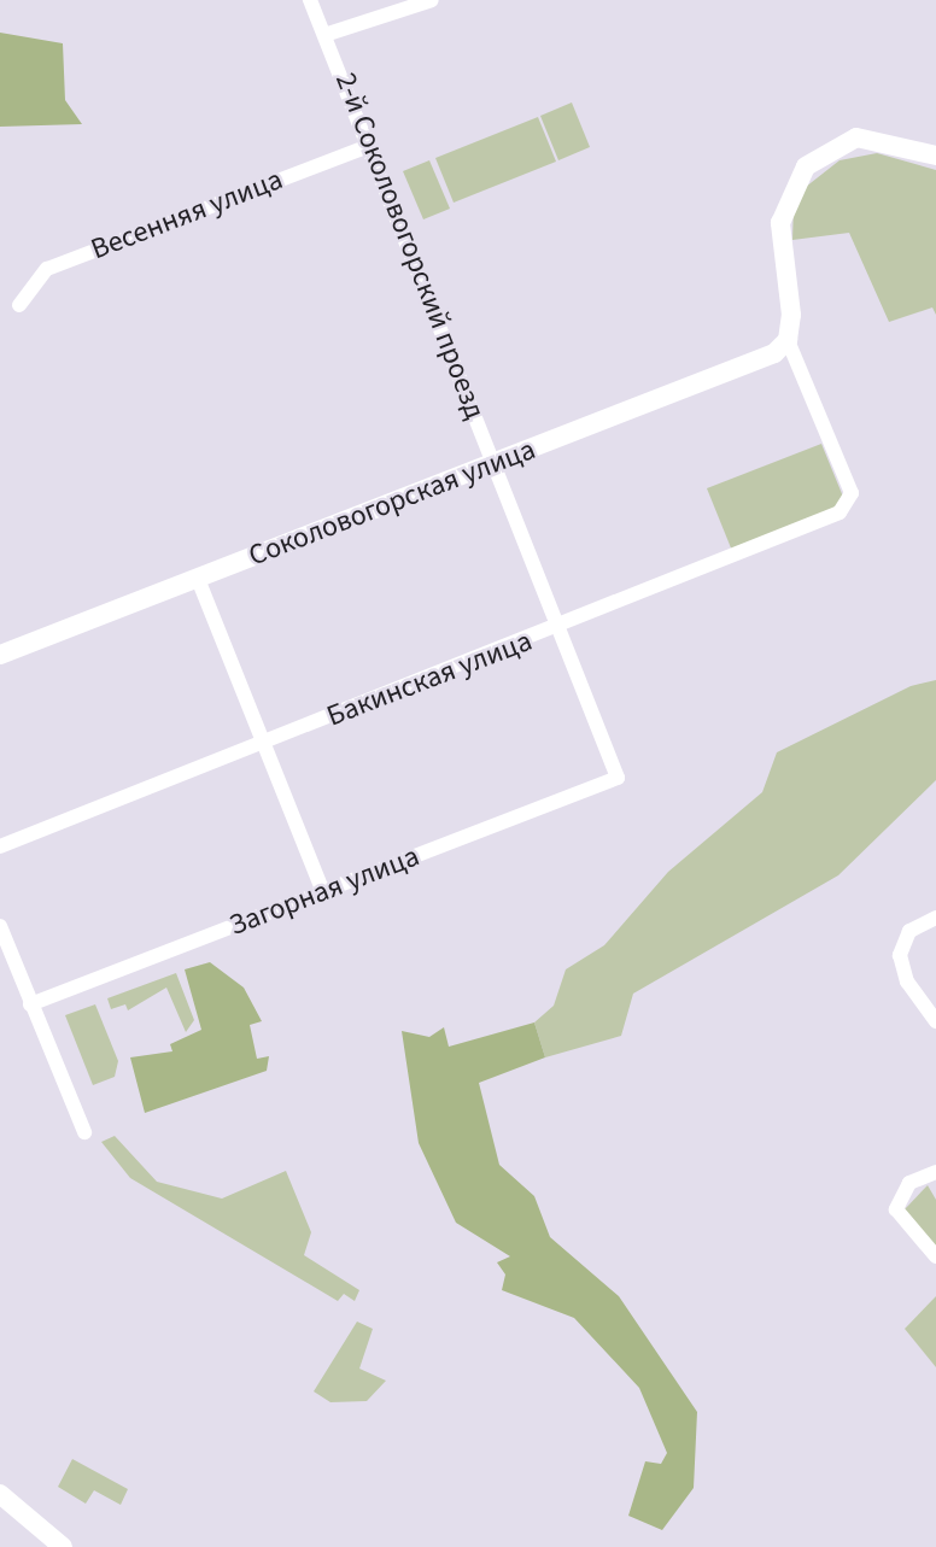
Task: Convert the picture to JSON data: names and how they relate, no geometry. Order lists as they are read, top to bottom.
{
  "streets": {
    "main road": ["Соколовогорская улица"],
    "street": [
      "Весенняя улица",
      "2-й Соколовогорский проезд",
      "Бакинская улица",
      "Загорная улица"
    ]
  },
  "crossings": [
    ["Весенняя улица", "2-й Соколовогорский проезд"],
    ["2-й Соколовогорский проезд", "Соколовогорская улица"],
    ["2-й Соколовогорский проезд", "Бакинская улица"],
    ["2-й Соколовогорский проезд", "Загорная улица"],
    ["Соколовогорская улица", "Бакинская улица"]
  ]
}
